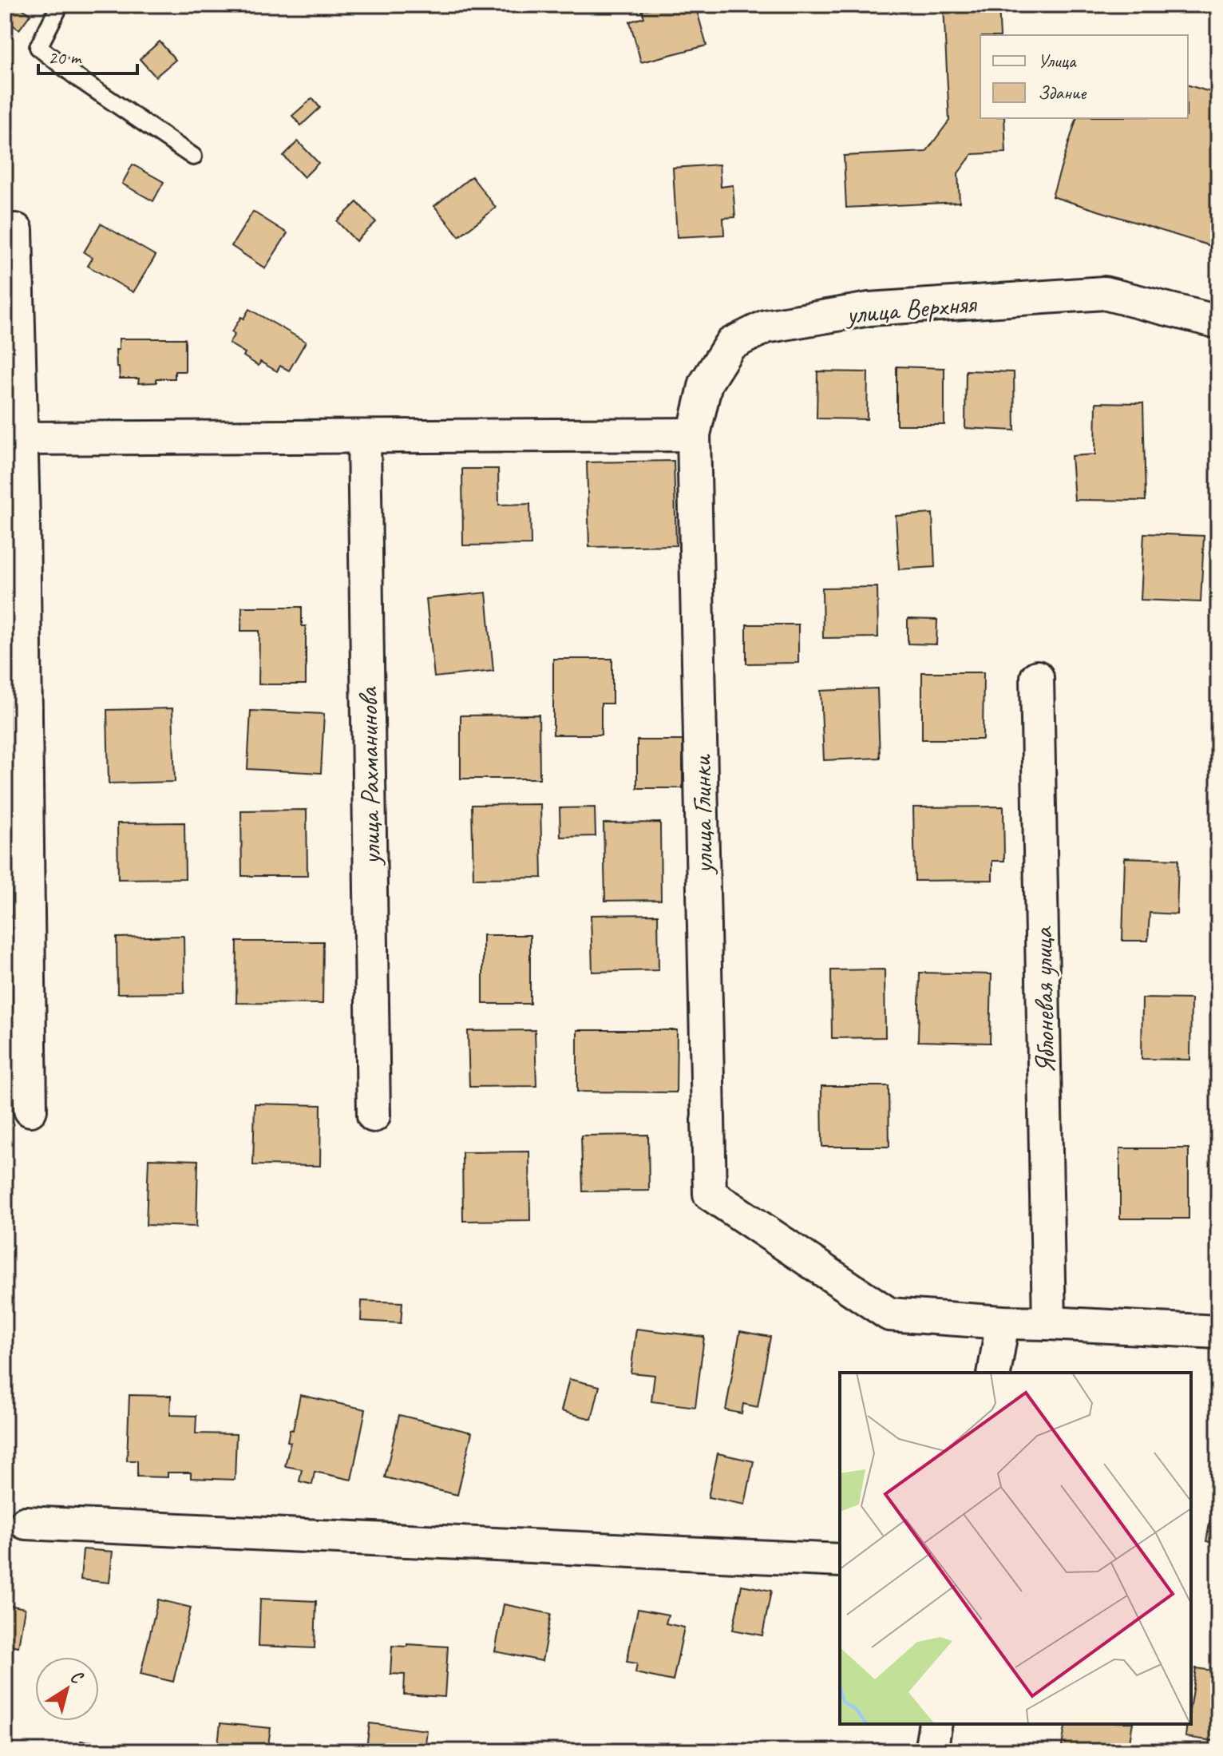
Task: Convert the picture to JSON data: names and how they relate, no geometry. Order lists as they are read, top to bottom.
{
  "streets": {
    "street": [
      "улица Верхняя",
      "улица Рахманинова",
      "улица Глинки",
      "Яблоневая улица"
    ]
  },
  "crossings": [
    ["улица Верхняя", "улица Глинки"]
  ],
  "legend": ["Улица", "Здание"],
  "scale_bar": "20 m",
  "north": "top right"
}
